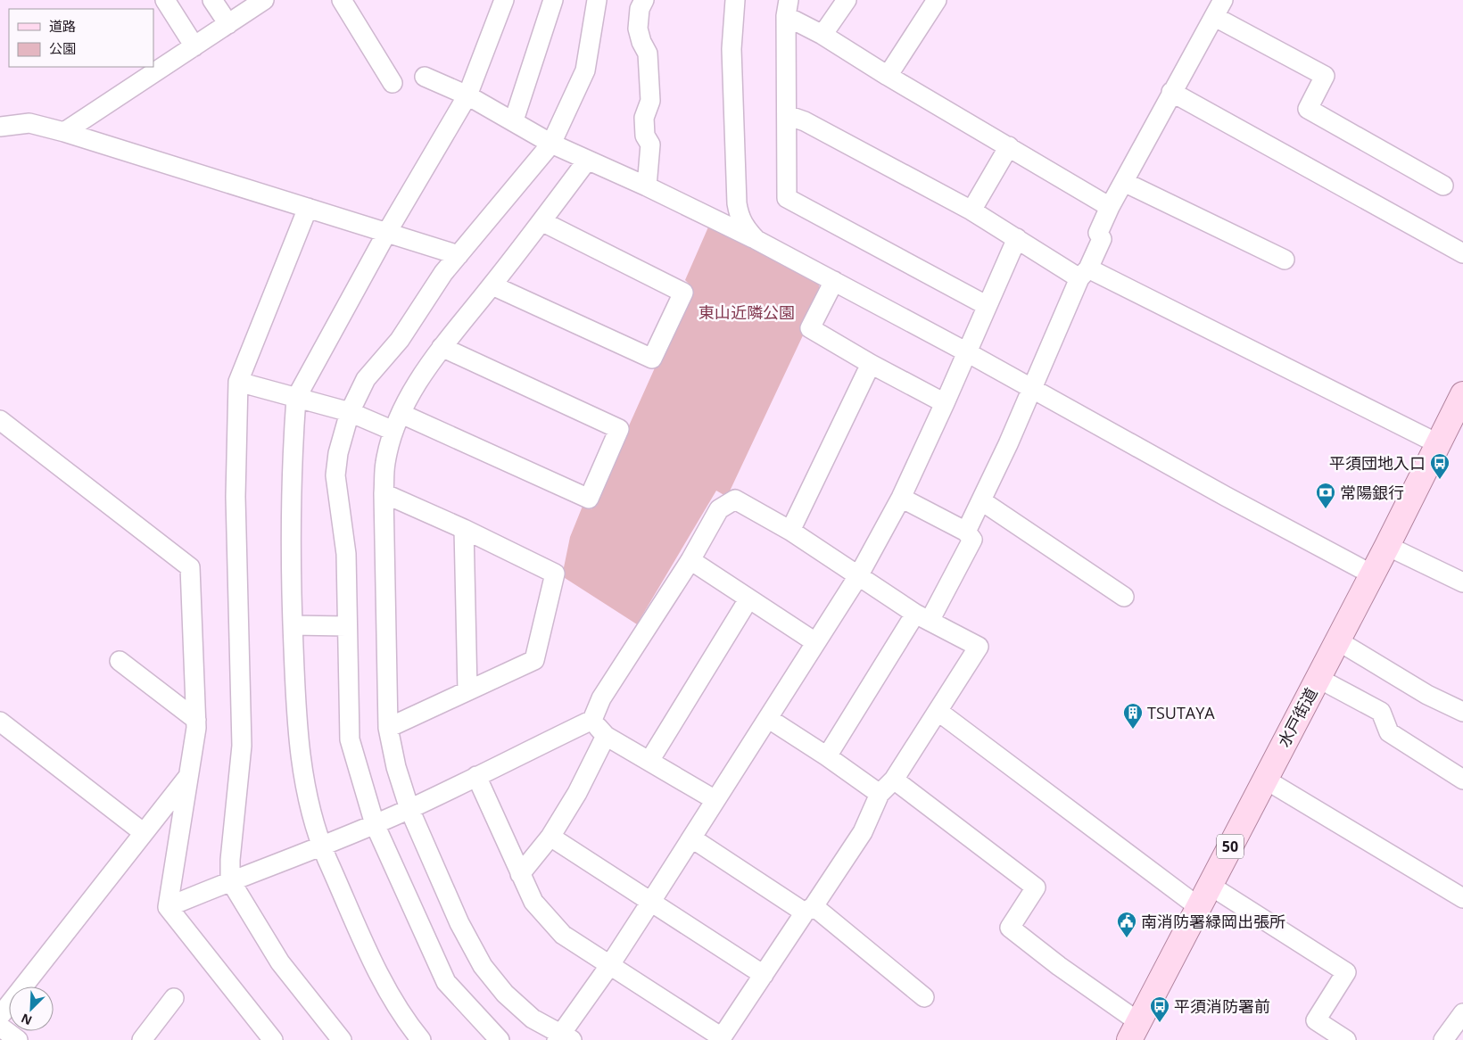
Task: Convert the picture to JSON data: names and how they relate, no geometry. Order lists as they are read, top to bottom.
{
  "streets": {
    "main road": ["水戸街道", "50"]
  },
  "parks": ["東山近隣公園"],
  "places": {
    "bus stop": ["平須団地入口", "平須消防署前"],
    "bank": ["常陽銀行"],
    "building": ["TSUTAYA"],
    "public building": ["南消防署緑岡出張所"]
  },
  "legend": ["道路", "公園"],
  "north": "bottom left"
}
